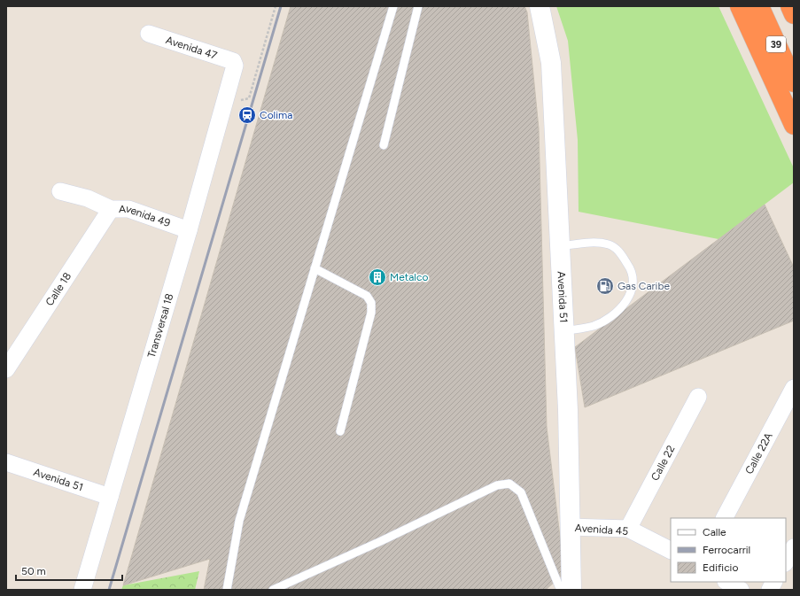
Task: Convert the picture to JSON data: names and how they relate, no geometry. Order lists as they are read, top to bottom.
{
  "streets": {
    "highway": ["39"],
    "street": [
      "Avenida 47",
      "Avenida 49",
      "Calle 18",
      "Avenida 51",
      "Transversal 18",
      "Calle 22A",
      "Calle 22",
      "Avenida 45"
    ]
  },
  "crossings": [
    ["Avenida 47", "Transversal 18"],
    ["Avenida 49", "Calle 18"],
    ["Avenida 49", "Transversal 18"],
    ["Avenida 51", "Transversal 18"],
    ["Avenida 51", "Avenida 45"],
    ["Calle 22", "Avenida 45"]
  ],
  "places": {
    "station": ["Colima"],
    "building": ["Metalco"],
    "fuel station": ["Gas Caribe"]
  },
  "legend": ["Calle", "Ferrocarril", "Edificio"],
  "scale_bar": "50 m"
}
